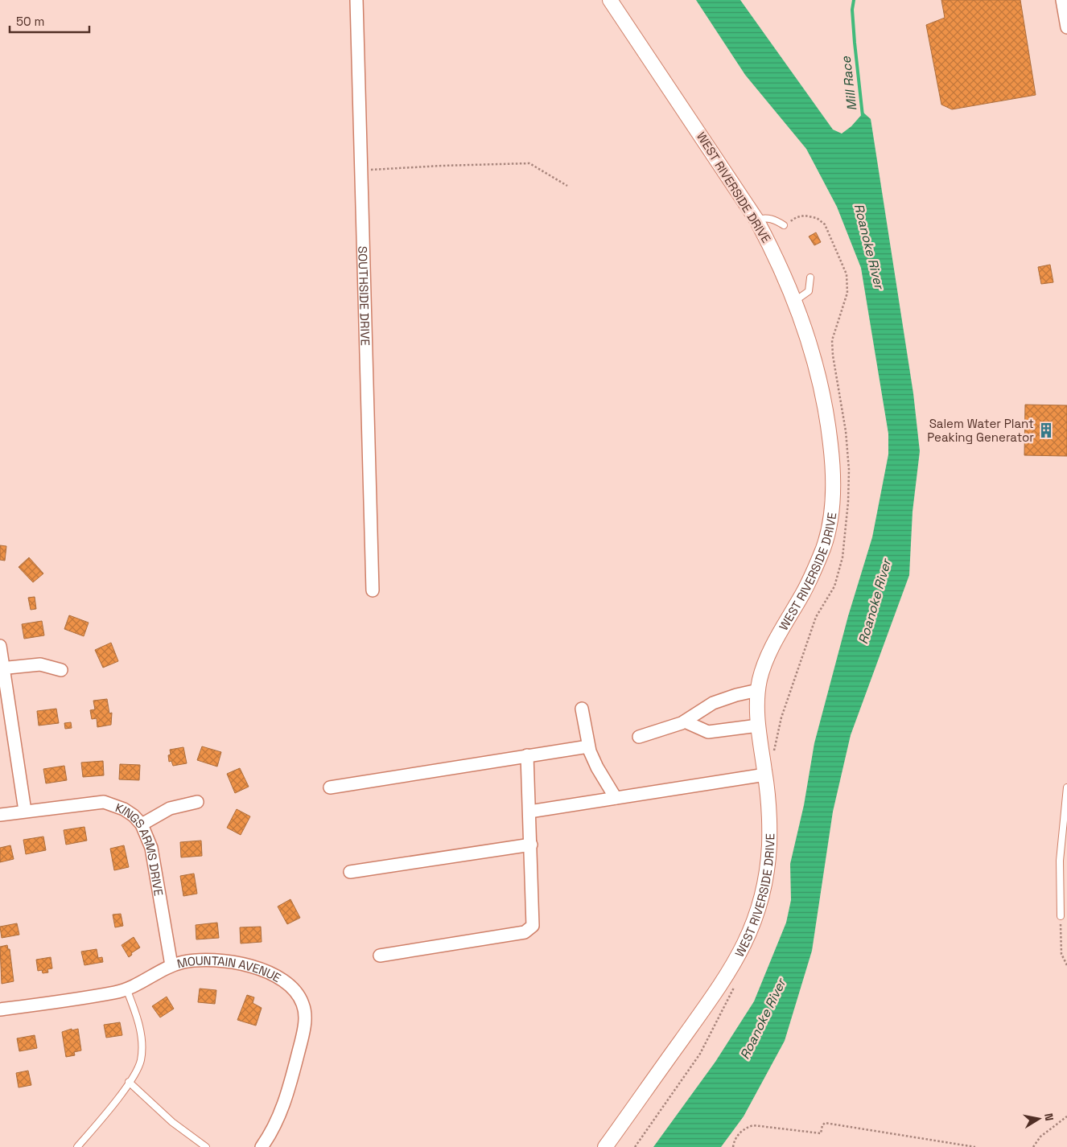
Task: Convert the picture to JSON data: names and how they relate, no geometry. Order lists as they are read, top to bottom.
{
  "streets": {
    "street": [
      "WEST RIVERSIDE DRIVE",
      "SOUTHSIDE DRIVE",
      "KINGS ARMS DRIVE",
      "MOUNTAIN AVENUE"
    ]
  },
  "crossings": [
    ["KINGS ARMS DRIVE", "MOUNTAIN AVENUE"]
  ],
  "water": ["Mill Race", "Roanoke River"],
  "places": {
    "building": ["Salem Water Plant Peaking Generator"]
  },
  "scale_bar": "50 m",
  "north": "right"
}
